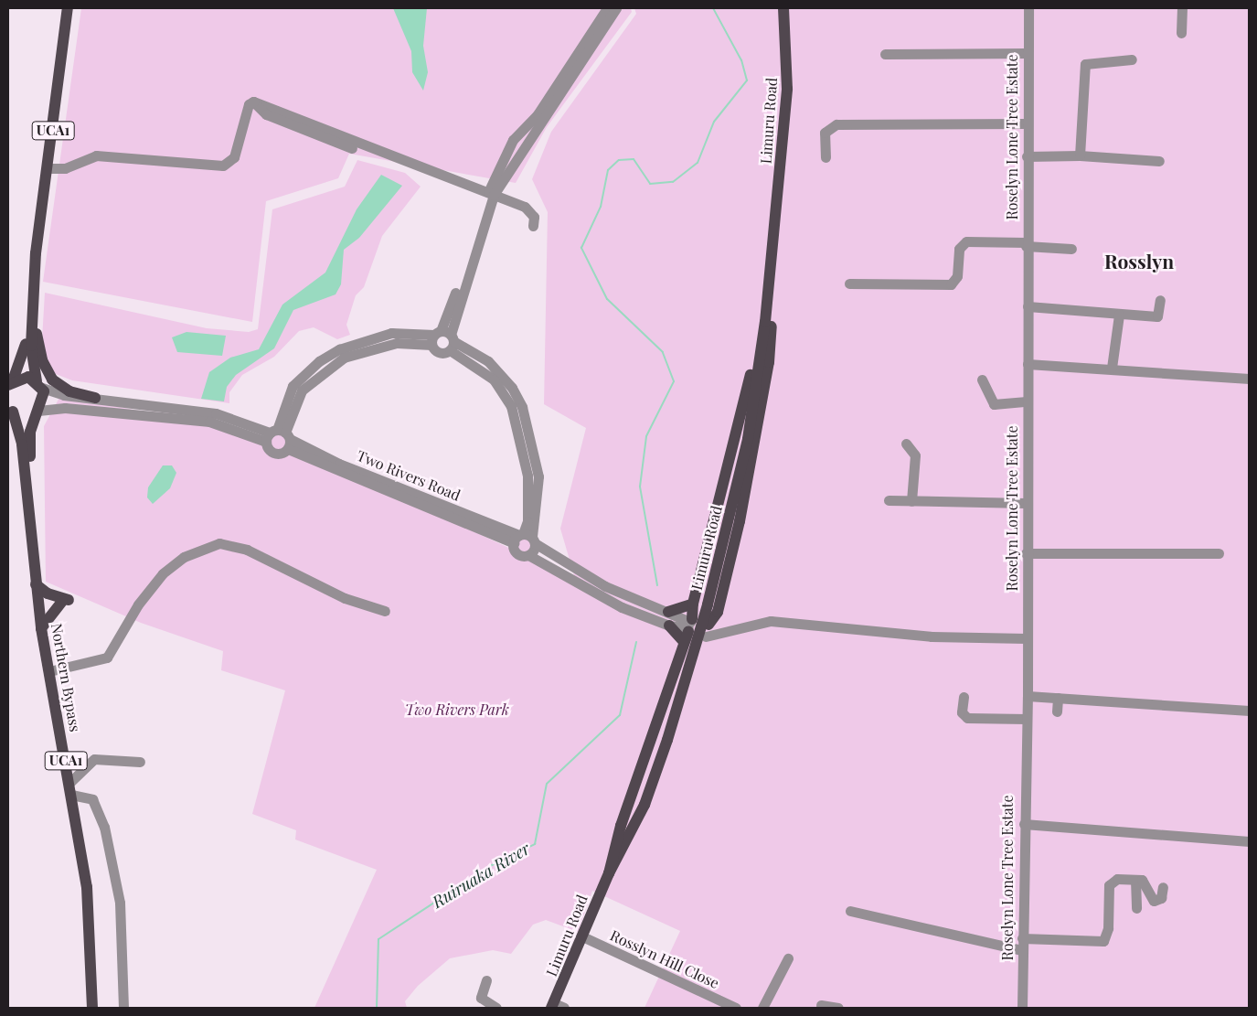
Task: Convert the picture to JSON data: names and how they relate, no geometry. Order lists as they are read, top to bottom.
{
  "streets": {
    "main road": ["Limuru Road", "UCA1", "Northern Bypass"],
    "street": ["Roselyn Lone Tree Estate", "Two Rivers Road", "Rosslyn Hill Close"]
  },
  "crossings": [
    ["Limuru Road", "Two Rivers Road"],
    ["Limuru Road", "Rosslyn Hill Close"],
    ["UCA1", "Northern Bypass"],
    ["Two Rivers Road", "Northern Bypass"]
  ],
  "districts": ["Rosslyn"],
  "water": ["Ruiruaka River"],
  "parks": ["Two Rivers Park"]
}
